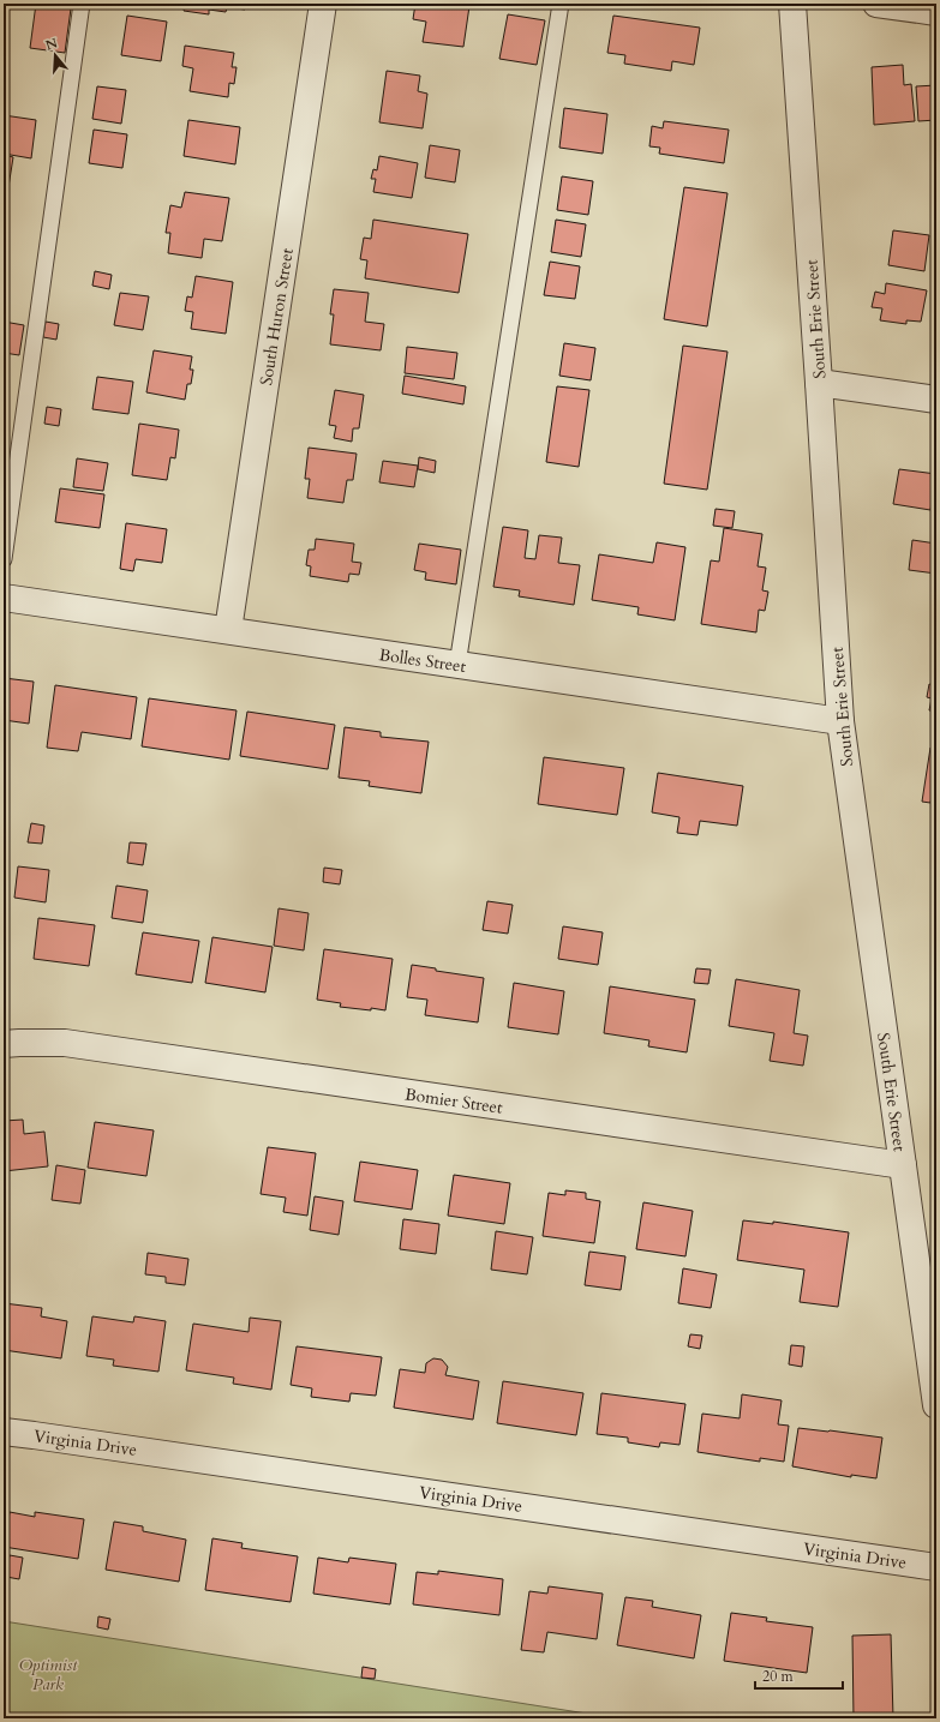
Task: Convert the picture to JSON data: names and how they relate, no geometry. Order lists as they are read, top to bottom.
{
  "streets": {
    "street": [
      "South Huron Street",
      "South Erie Street",
      "Bolles Street",
      "Bomier Street",
      "Virginia Drive"
    ]
  },
  "crossings": [
    ["South Huron Street", "Bolles Street"],
    ["South Erie Street", "Bolles Street"],
    ["South Erie Street", "Bomier Street"]
  ],
  "parks": ["Optimist Park"],
  "scale_bar": "20 m",
  "north": "top"
}
